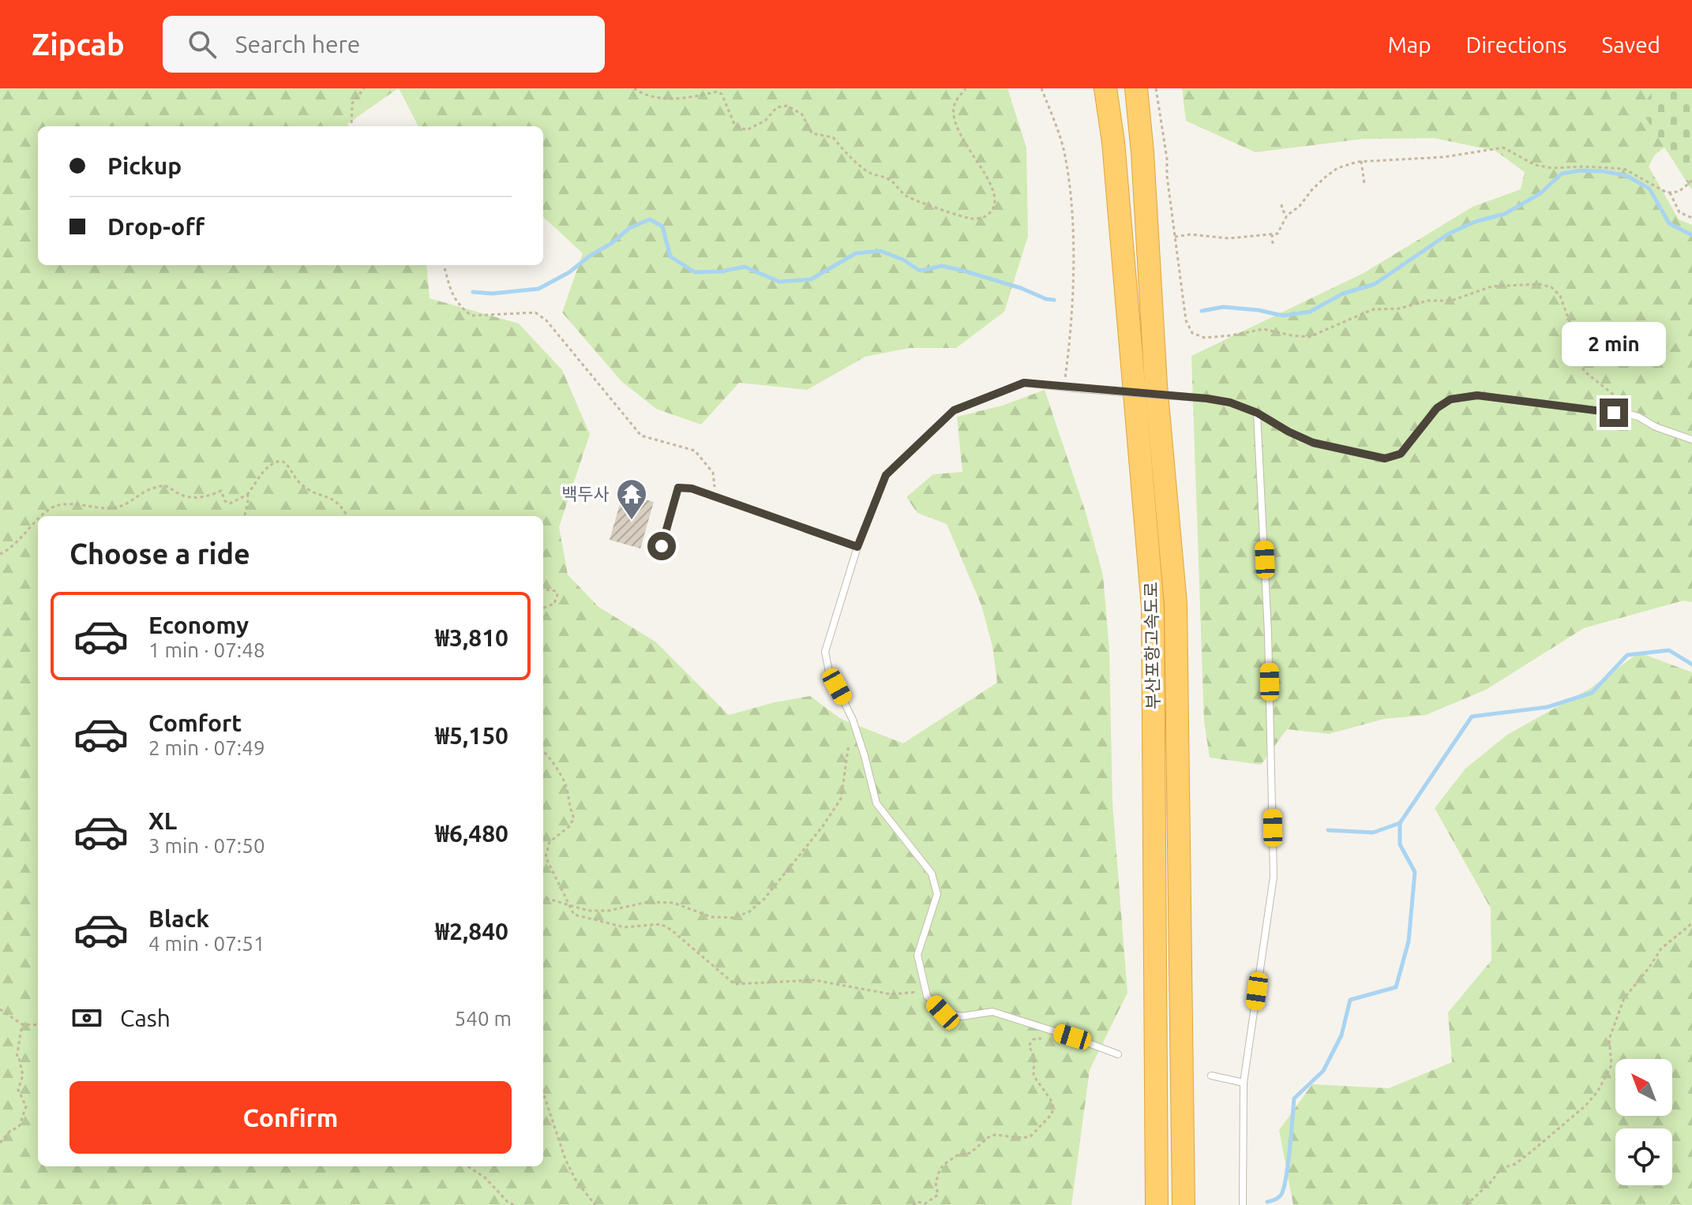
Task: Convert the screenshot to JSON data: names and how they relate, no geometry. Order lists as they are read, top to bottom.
{
  "streets": {
    "highway": ["부산포항고속도로"]
  },
  "places": {
    "temple": ["백두사"]
  },
  "north": "top left",
  "page": {
    "header": "Zipcab",
    "search": "Search here",
    "nav": ["Map", "Directions", "Saved"],
    "banner": ["Pickup", "Drop-off"],
    "bubble": "2 min",
    "heading": "Choose a ride",
    "list": [
      {
        "name": "Economy",
        "note": "1 min · 07:48",
        "value": "₩3,810"
      },
      {
        "name": "Comfort",
        "note": "2 min · 07:49",
        "value": "₩5,150"
      },
      {
        "name": "XL",
        "note": "3 min · 07:50",
        "value": "₩6,480"
      },
      {
        "name": "Black",
        "note": "4 min · 07:51",
        "value": "₩2,840"
      }
    ],
    "pay": ["Cash", "540 m"],
    "buttons": "Confirm"
  }
}
